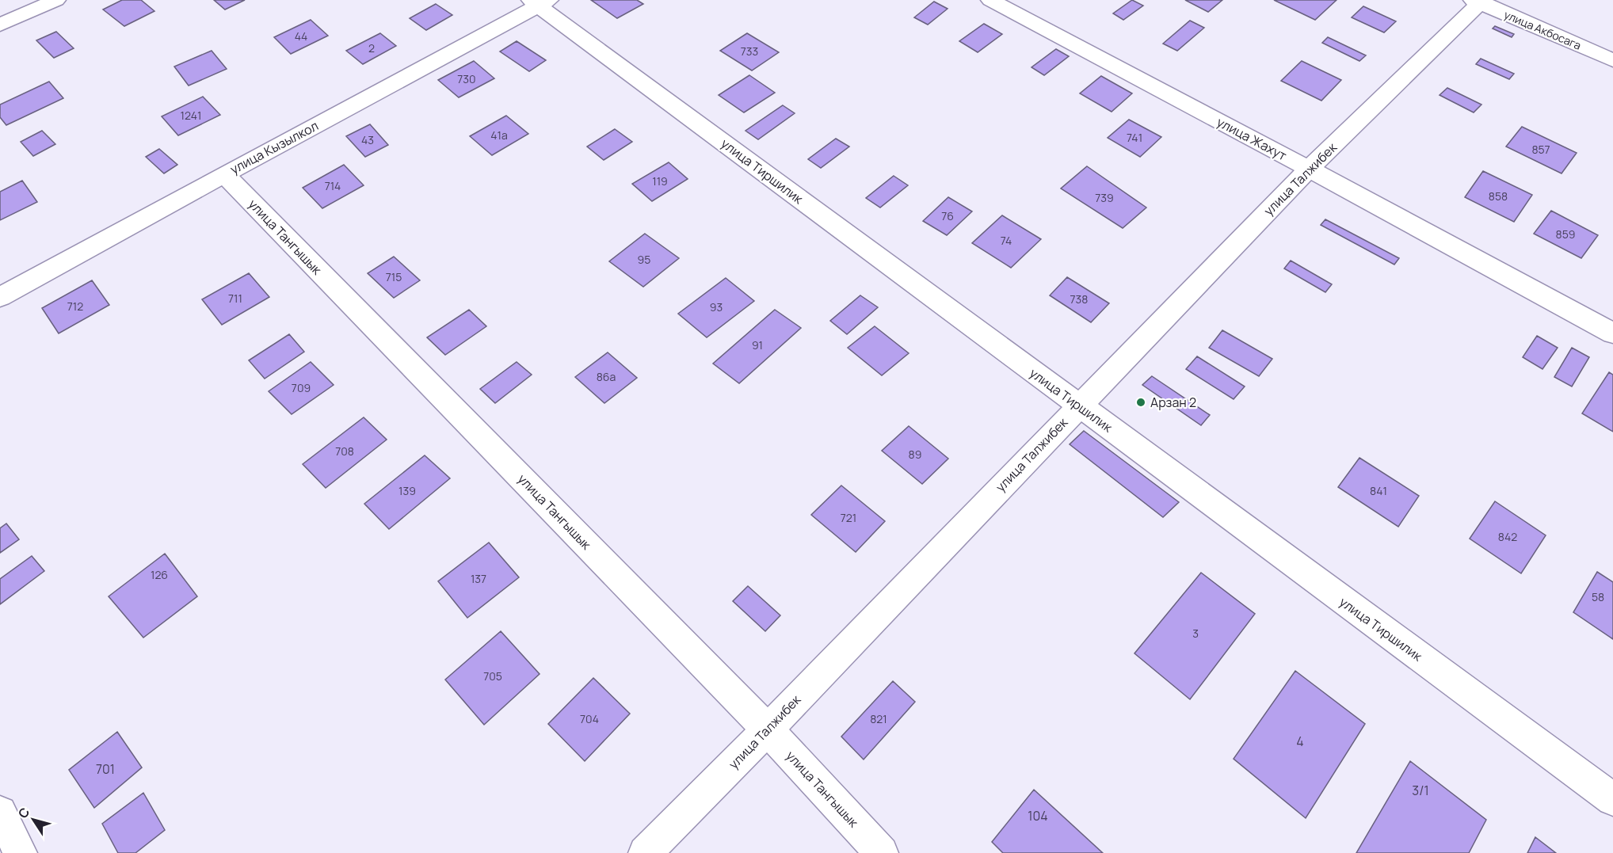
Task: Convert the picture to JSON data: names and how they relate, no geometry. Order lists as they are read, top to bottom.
{
  "streets": {
    "street": [
      "улица Акбосага",
      "улица Жахут",
      "улица Кызылкол",
      "улица Тиршилик",
      "улица Талжибек",
      "улица Тангышык"
    ]
  },
  "crossings": [
    ["улица Акбосага", "улица Талжибек"],
    ["улица Жахут", "улица Талжибек"],
    ["улица Кызылкол", "улица Тиршилик"],
    ["улица Кызылкол", "улица Тангышык"],
    ["улица Тиршилик", "улица Талжибек"],
    ["улица Талжибек", "улица Тангышык"]
  ],
  "places": ["Арзан 2"],
  "house_numbers": [
    "44",
    "2",
    "733",
    "730",
    "1241",
    "41а",
    "741",
    "43",
    "857",
    "119",
    "714",
    "858",
    "739",
    "76",
    "859",
    "74",
    "95",
    "715",
    "711",
    "738",
    "712",
    "93",
    "91",
    "86а",
    "709",
    "708",
    "89",
    "139",
    "841",
    "721",
    "842",
    "126",
    "137",
    "58",
    "3",
    "705",
    "704",
    "821",
    "4",
    "701",
    "3/1",
    "104"
  ],
  "north": "top left"
}
